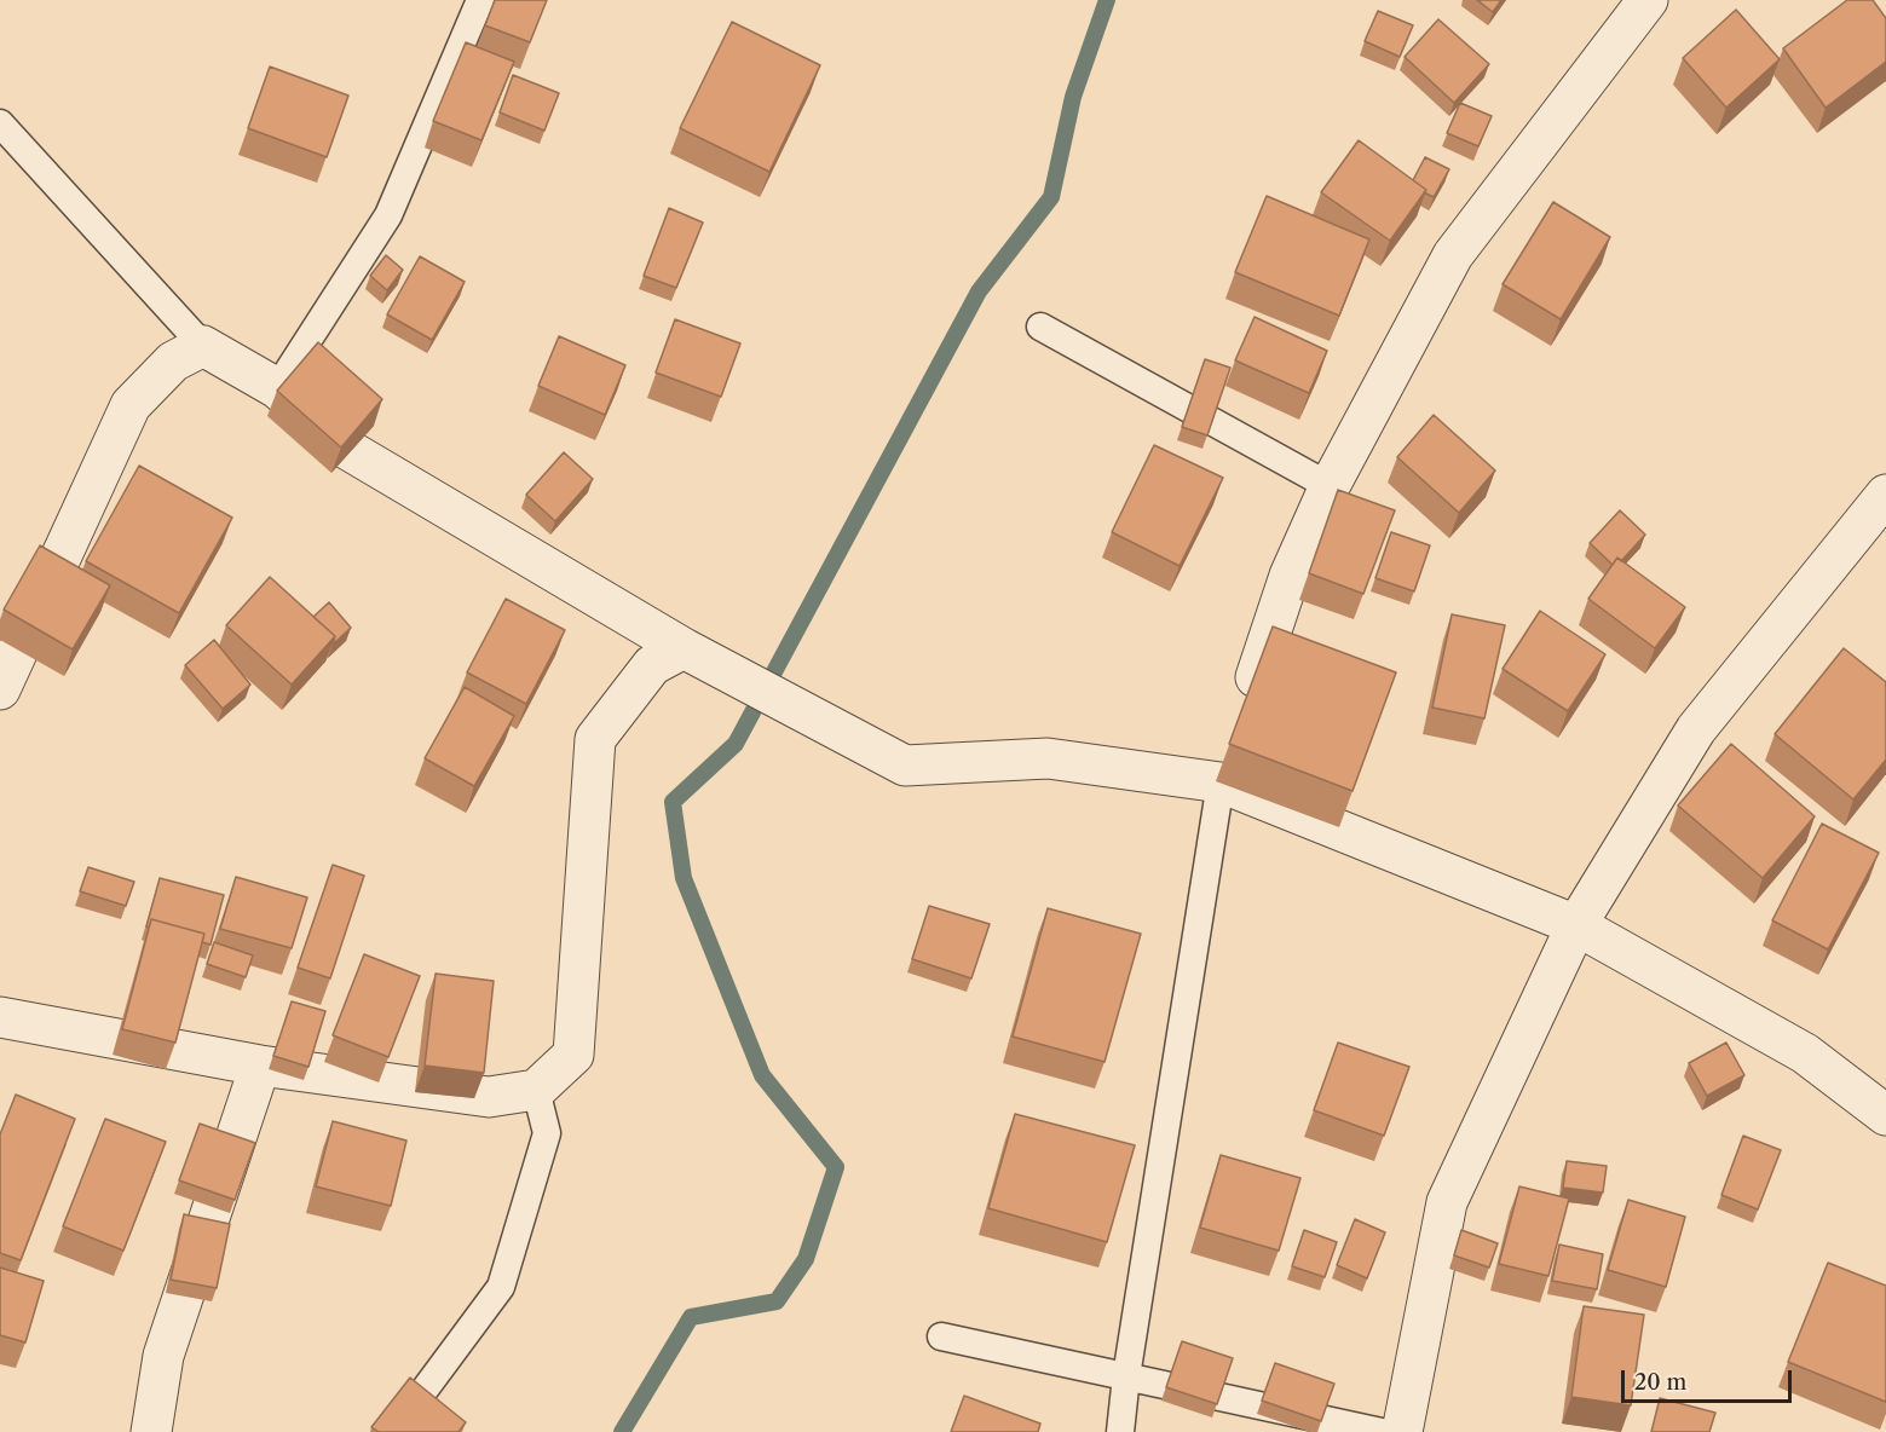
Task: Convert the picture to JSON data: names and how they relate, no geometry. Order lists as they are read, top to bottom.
{
  "scale_bar": "20 m"
}
